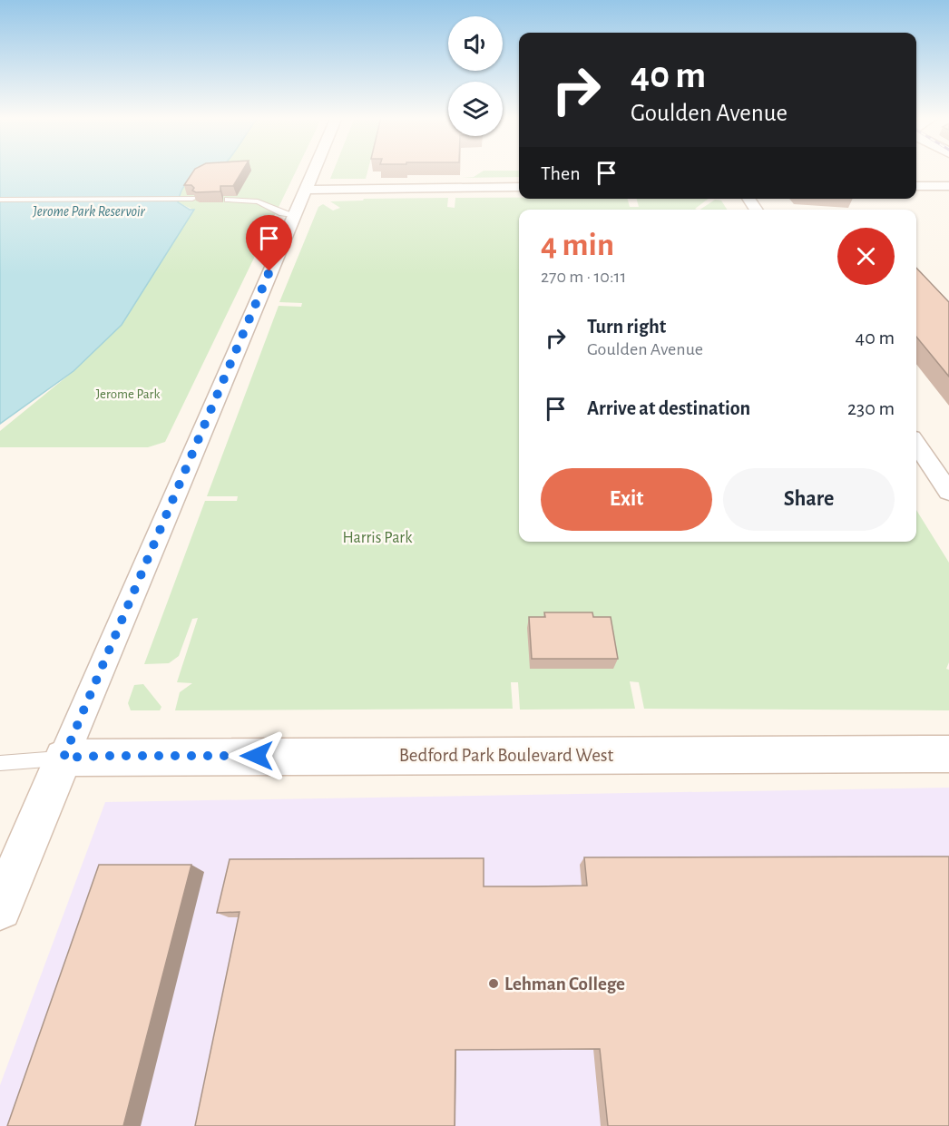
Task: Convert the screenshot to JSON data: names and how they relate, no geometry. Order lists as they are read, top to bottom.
{
  "streets": {
    "street": ["Bedford Park Boulevard West"]
  },
  "water": ["Jerome Park Reservoir"],
  "parks": ["Jerome Park", "Harris Park"],
  "places": ["Lehman College"],
  "page": {
    "turn": ["40 m", "Goulden Avenue"],
    "then": "Then",
    "heading": ["4 min", "270 m · 10:11"],
    "list": [
      {
        "name": "Turn right",
        "note": "Goulden Avenue",
        "value": "40 m"
      },
      {
        "name": "Arrive at destination",
        "value": "230 m"
      }
    ],
    "buttons": ["Exit", "Share"]
  }
}
